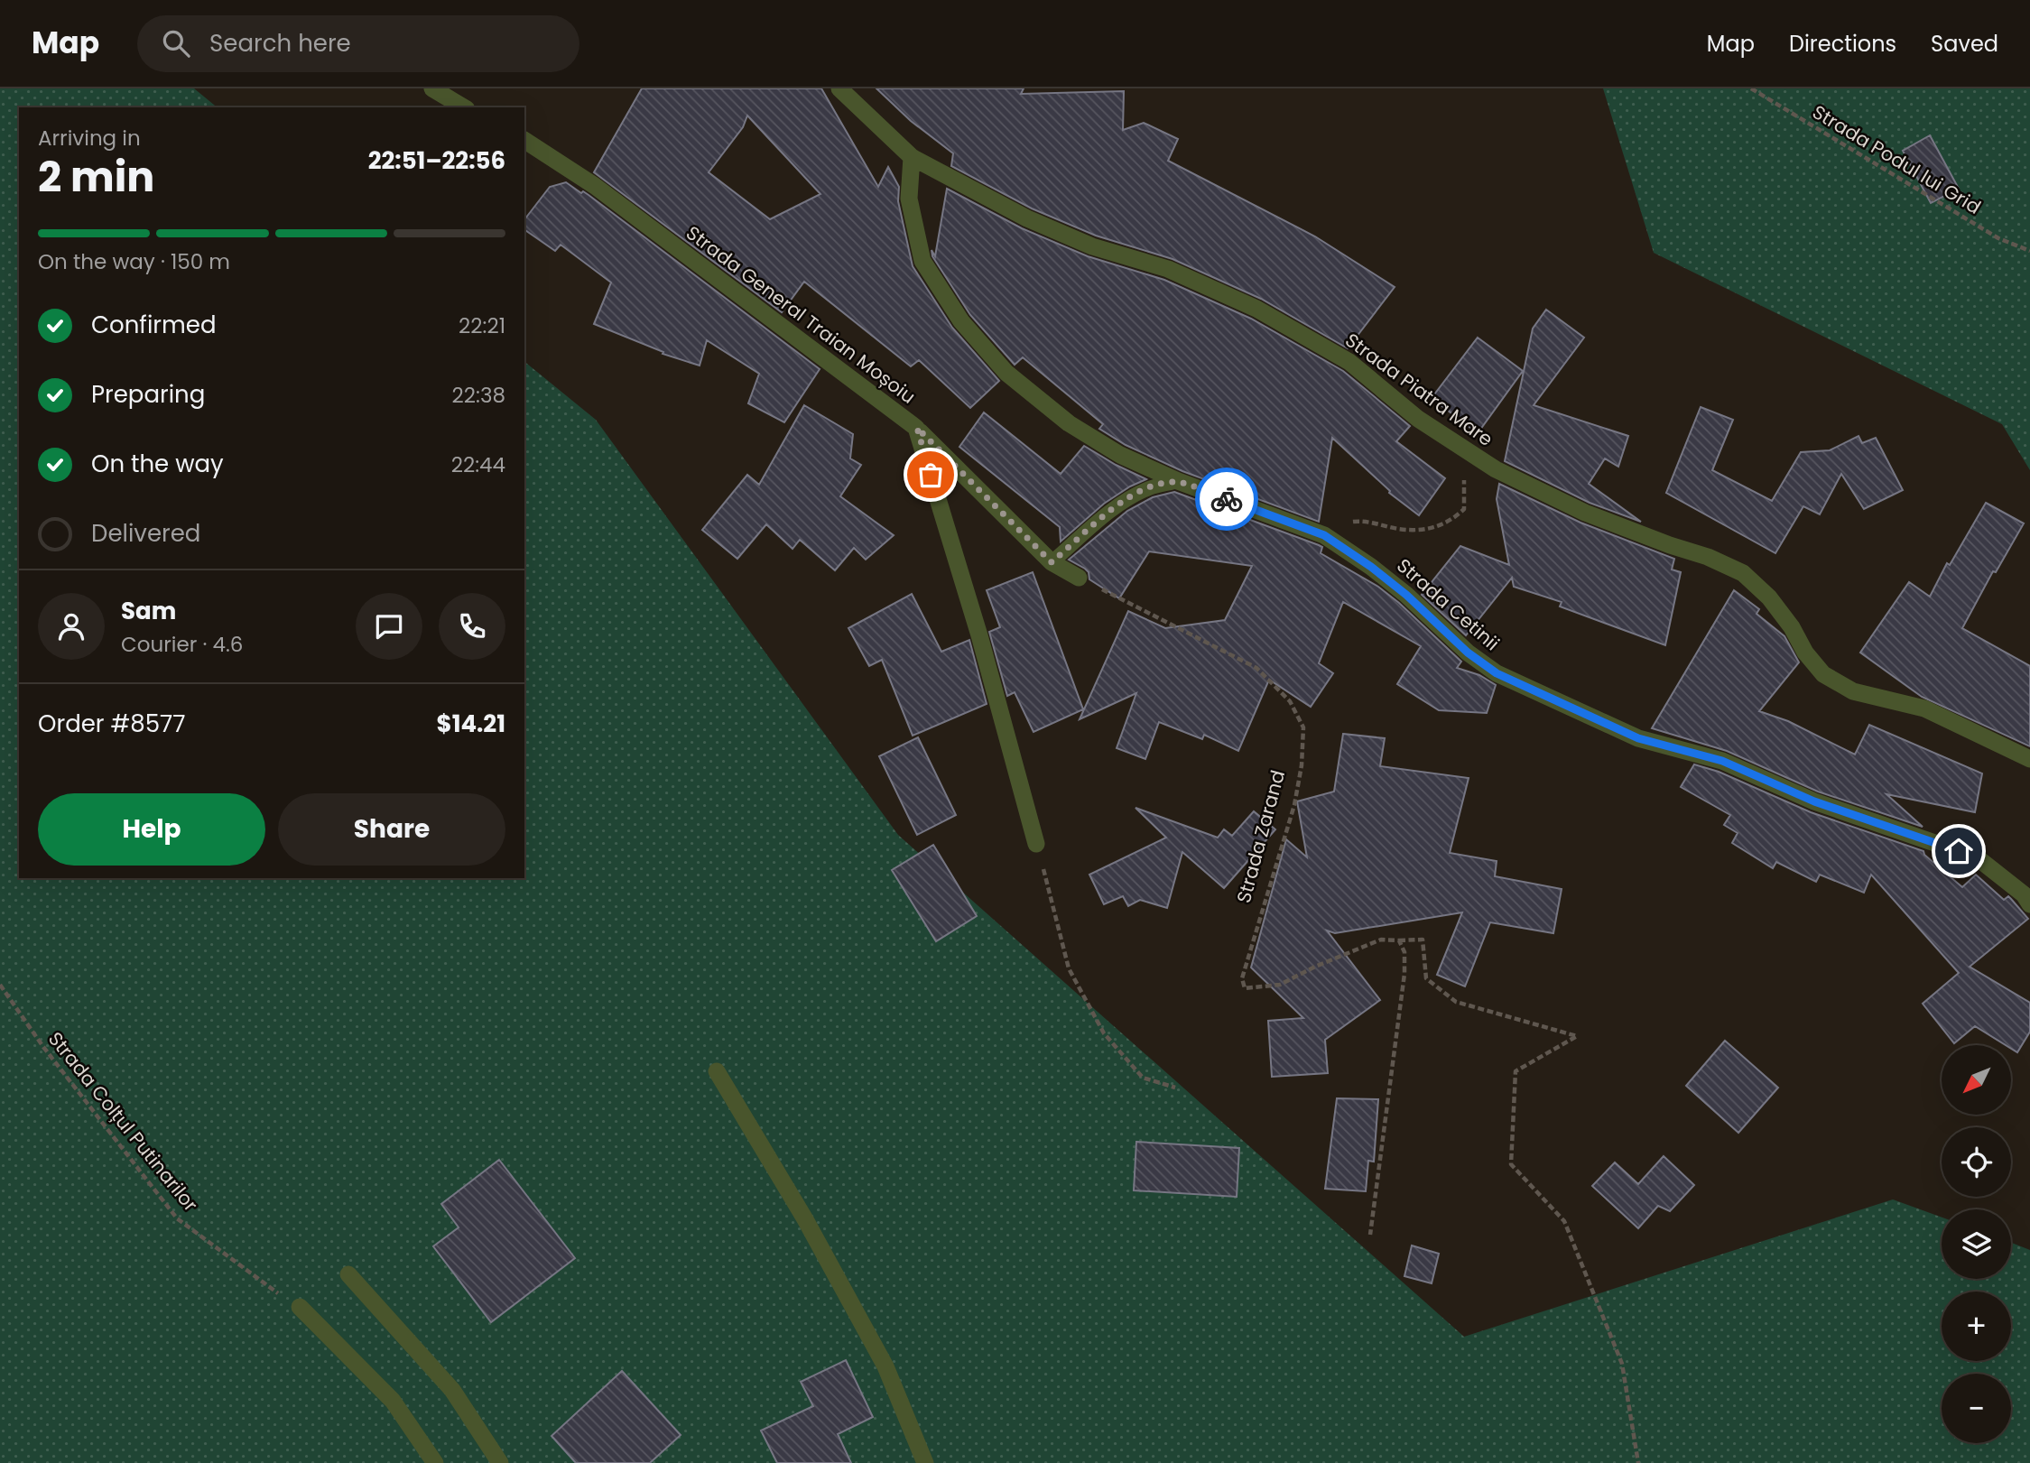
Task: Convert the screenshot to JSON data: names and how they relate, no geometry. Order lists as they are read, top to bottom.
{
  "streets": {
    "street": ["Strada General Traian Moșoiu", "Strada Piatra Mare", "Strada Cetinii"],
    "path": ["Strada Podul lui Grid", "Strada Zarand", "Strada Colțul Putinarilor"]
  },
  "crossings": [
    ["Strada Piatra Mare", "Strada Cetinii"]
  ],
  "north": "bottom left",
  "page": {
    "header": "Map",
    "search": "Search here",
    "nav": ["Map", "Directions", "Saved"],
    "heading": ["2 min", "Arriving in", "22:51–22:56"],
    "panel": [
      "Sam",
      "Courier · 4.6",
      "Order #8577",
      "$14.21"
    ],
    "bar": "On the way · 150 m",
    "list": [
      ["Confirmed", "22:21"],
      ["Preparing", "22:38"],
      ["On the way", "22:44"],
      "Delivered"
    ],
    "buttons": ["Help", "Share"],
    "map_buttons": ["+", "−"]
  }
}
